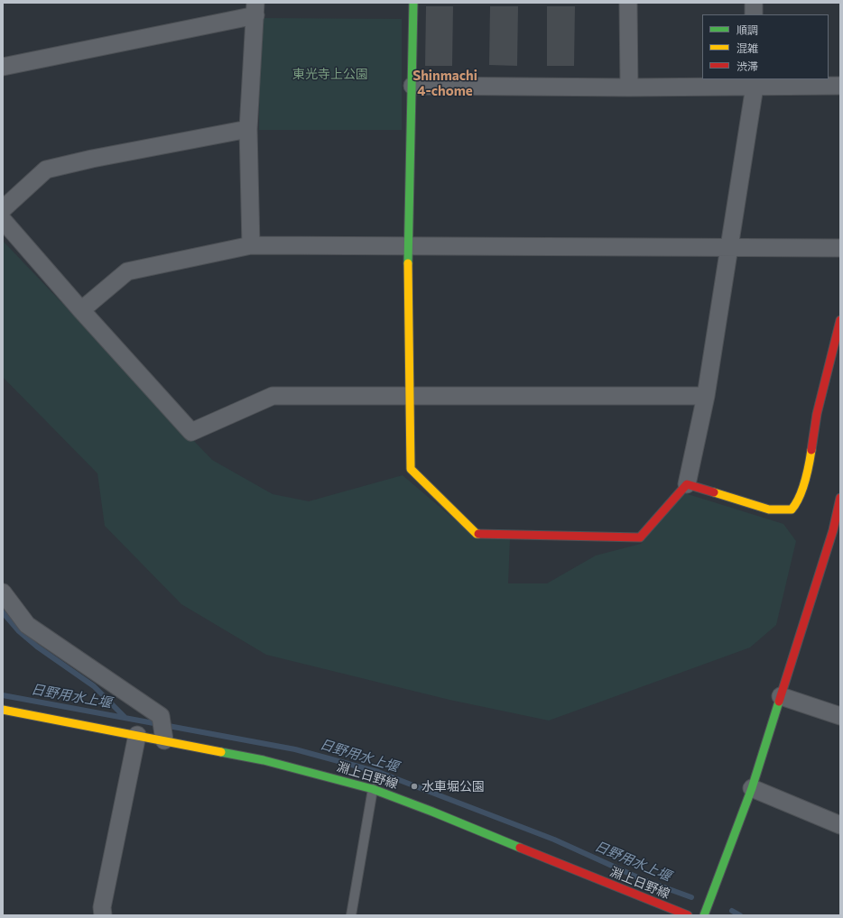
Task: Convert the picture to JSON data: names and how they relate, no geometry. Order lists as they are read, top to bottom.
{
  "streets": {
    "street": ["淵上日野線"]
  },
  "districts": ["Shinmachi 4-chome"],
  "water": ["日野用水上堰"],
  "parks": ["東光寺上公園"],
  "places": ["水車堀公園"],
  "legend": ["順調", "混雑", "渋滞"]
}
